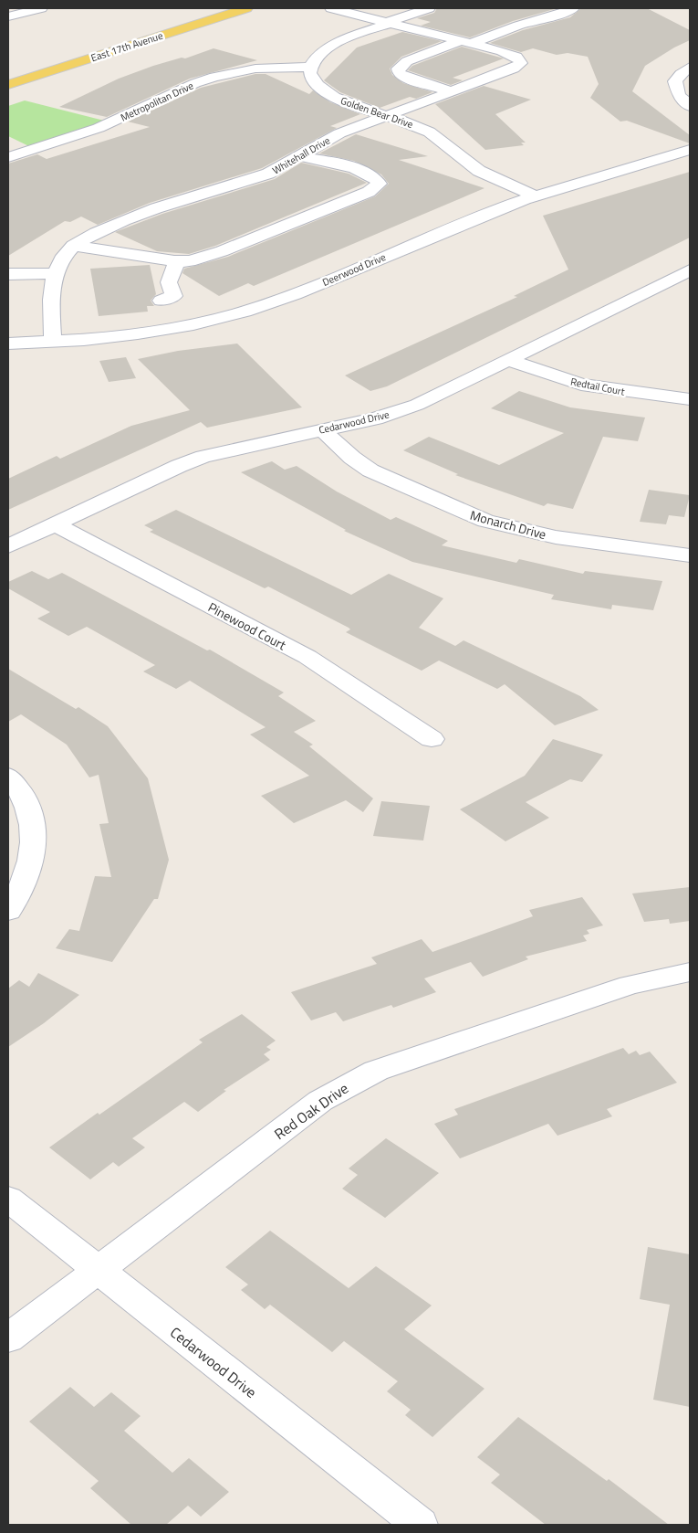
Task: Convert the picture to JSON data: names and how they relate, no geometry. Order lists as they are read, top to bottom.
{
  "streets": {
    "main road": ["East 17th Avenue"],
    "street": [
      "Metropolitan Drive",
      "Golden Bear Drive",
      "Whitehall Drive",
      "Deerwood Drive",
      "Redtail Court",
      "Cedarwood Drive",
      "Monarch Drive",
      "Pinewood Court",
      "Red Oak Drive"
    ]
  },
  "crossings": [
    ["Metropolitan Drive", "Golden Bear Drive"],
    ["Golden Bear Drive", "Whitehall Drive"],
    ["Golden Bear Drive", "Deerwood Drive"],
    ["Whitehall Drive", "Deerwood Drive"],
    ["Redtail Court", "Cedarwood Drive"],
    ["Cedarwood Drive", "Monarch Drive"],
    ["Cedarwood Drive", "Pinewood Court"],
    ["Cedarwood Drive", "Red Oak Drive"]
  ]
}
